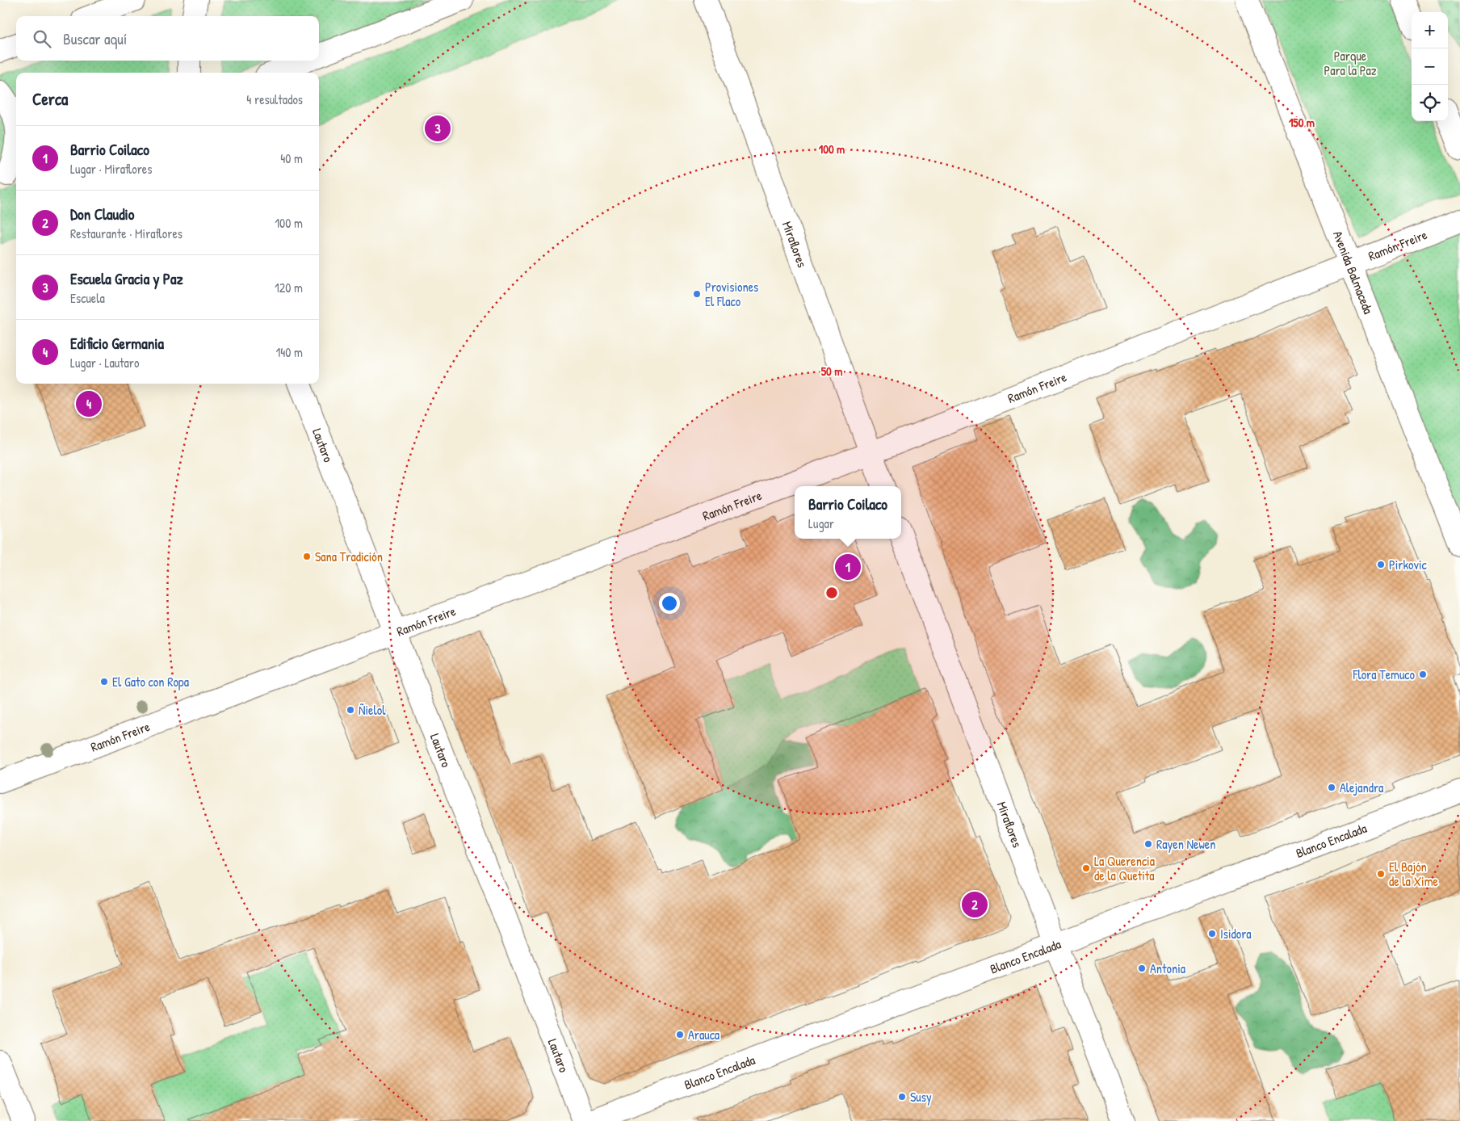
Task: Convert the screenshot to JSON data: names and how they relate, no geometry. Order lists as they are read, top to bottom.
{
  "streets": {
    "street": [
      "Miraflores",
      "Ramón Freire",
      "Avenida Balmaceda",
      "Lautaro",
      "Blanco Encalada"
    ]
  },
  "crossings": [
    ["Miraflores", "Ramón Freire"],
    ["Miraflores", "Blanco Encalada"],
    ["Ramón Freire", "Avenida Balmaceda"],
    ["Ramón Freire", "Lautaro"]
  ],
  "parks": ["Parque Para la Paz"],
  "places": [
    "Provisiones El Flaco",
    "Sana Tradición",
    "Pirkovic",
    "Flora Temuco",
    "El Gato con Ropa",
    "Ñielol",
    "Alejandra",
    "Rayen Newen",
    "La Querencia de la Quetita",
    "El Bajón de la Xime",
    "Isidora",
    "Antonia",
    "Arauca",
    "Susy"
  ],
  "page": {
    "map_buttons": ["+", "−"],
    "search": "Buscar aquí",
    "heading": ["Cerca", "4 resultados"],
    "pins": [
      "3",
      "4",
      "1",
      "2"
    ],
    "list": [
      {
        "mark": "1",
        "name": "Barrio Coilaco",
        "note": "Lugar · Miraflores",
        "value": "40 m"
      },
      {
        "mark": "2",
        "name": "Don Claudio",
        "note": "Restaurante · Miraflores",
        "value": "100 m"
      },
      {
        "mark": "3",
        "name": "Escuela Gracia y Paz",
        "note": "Escuela",
        "value": "120 m"
      },
      {
        "mark": "4",
        "name": "Edificio Germania",
        "note": "Lugar · Lautaro",
        "value": "140 m"
      }
    ],
    "popup": ["Barrio Coilaco", "Lugar"]
  },
  "rings": ["150 m", "100 m", "50 m"]
}
